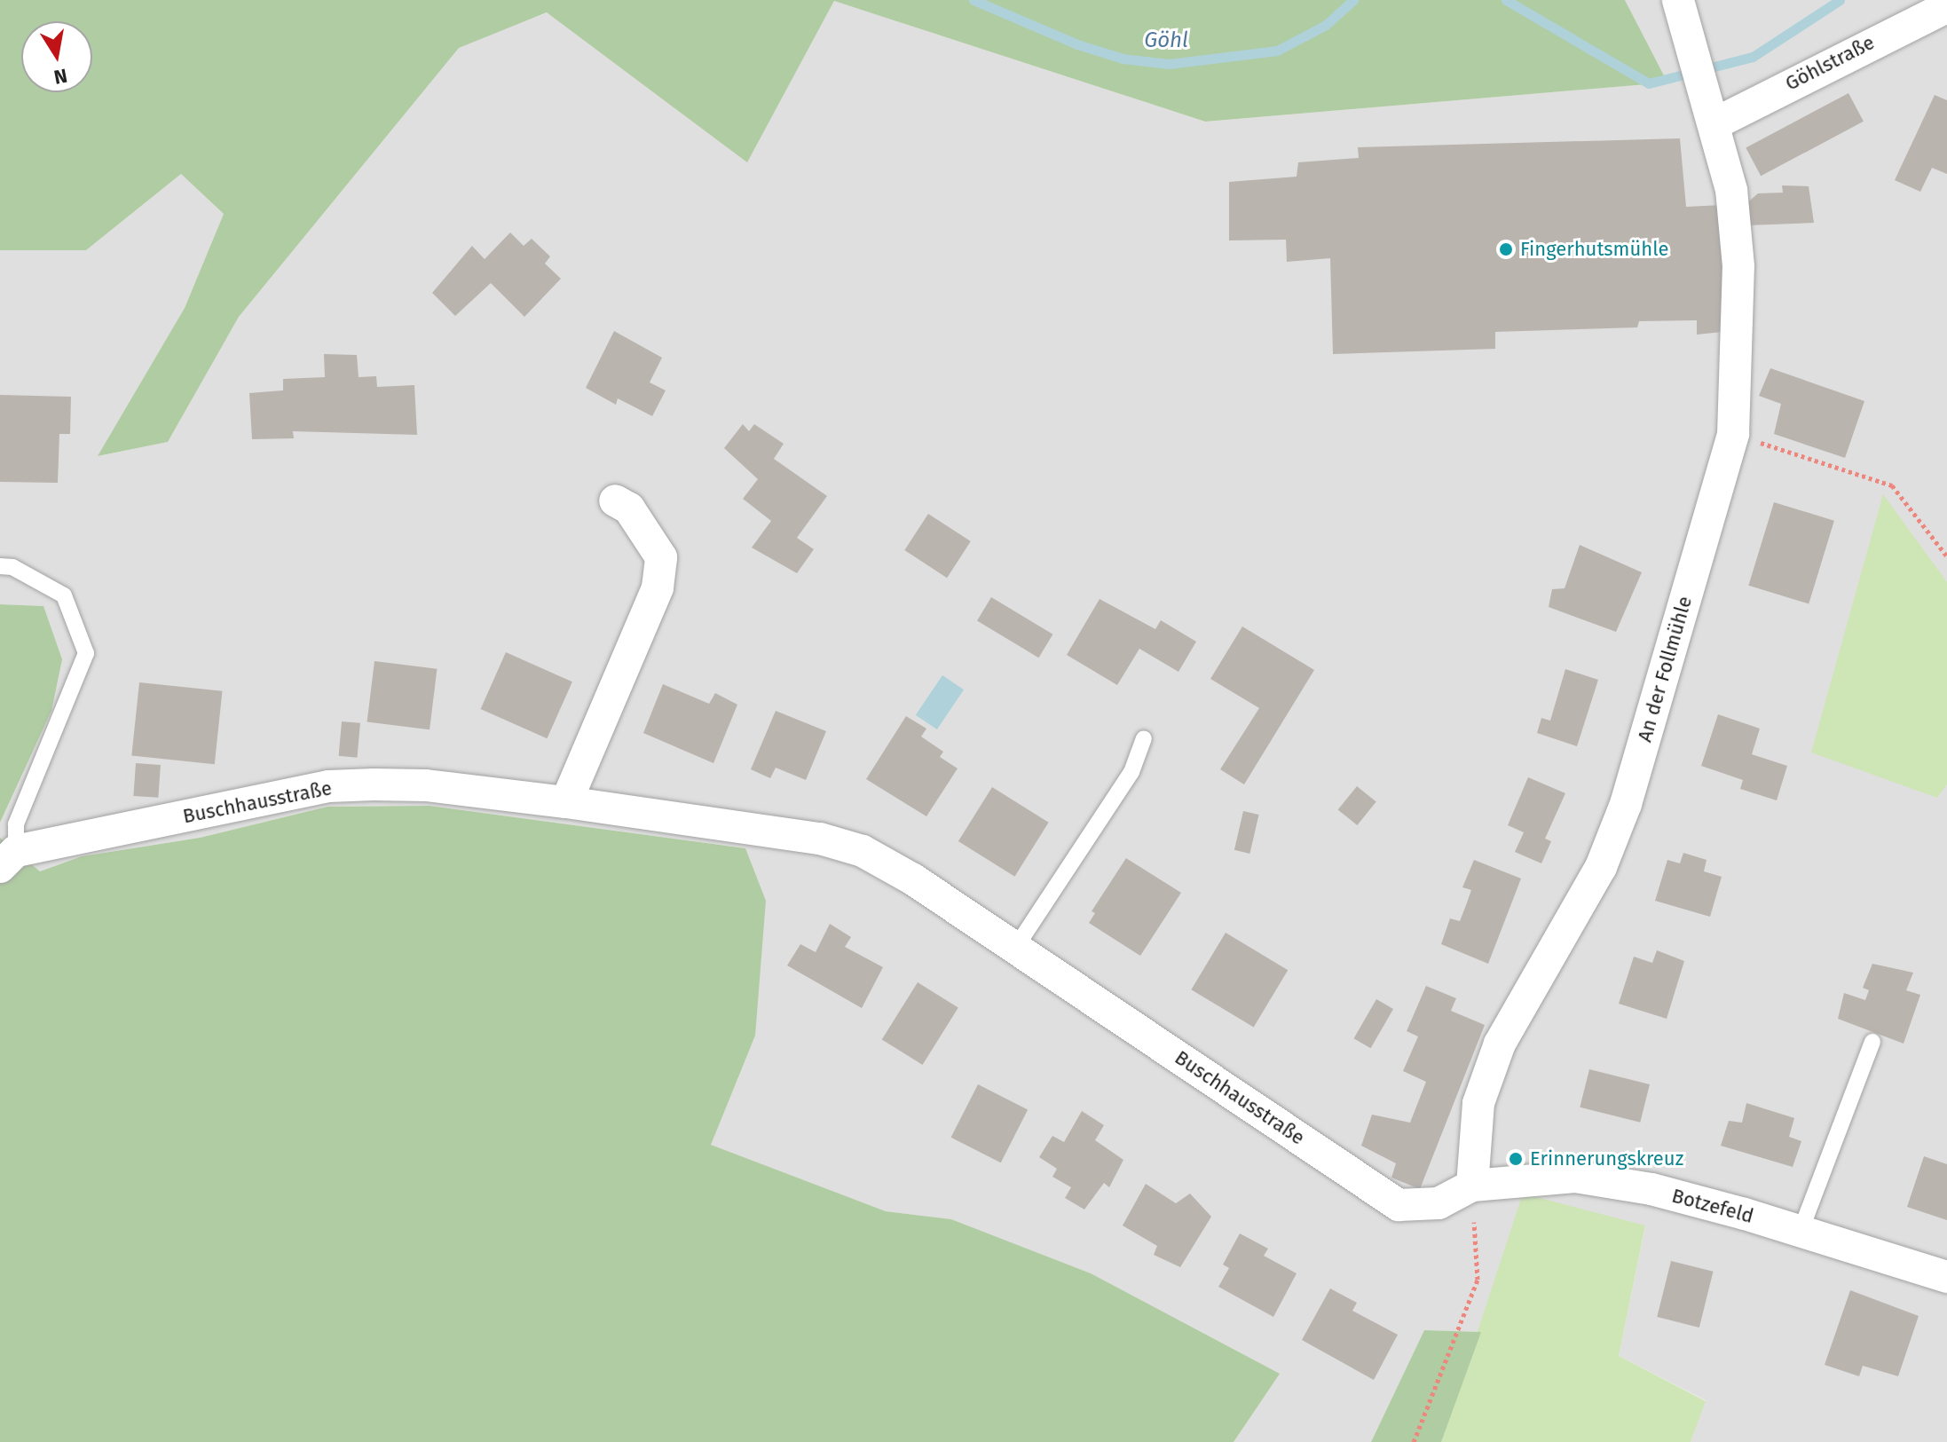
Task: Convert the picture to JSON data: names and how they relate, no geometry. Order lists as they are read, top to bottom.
{
  "streets": {
    "street": [
      "Göhlstraße",
      "An der Follmühle",
      "Buschhausstraße",
      "Botzefeld"
    ]
  },
  "crossings": [
    ["Göhlstraße", "An der Follmühle"],
    ["An der Follmühle", "Buschhausstraße"],
    ["An der Follmühle", "Botzefeld"],
    ["Buschhausstraße", "Botzefeld"]
  ],
  "water": ["Göhl"],
  "places": ["Fingerhutsmühle", "Erinnerungskreuz"],
  "north": "bottom"
}
